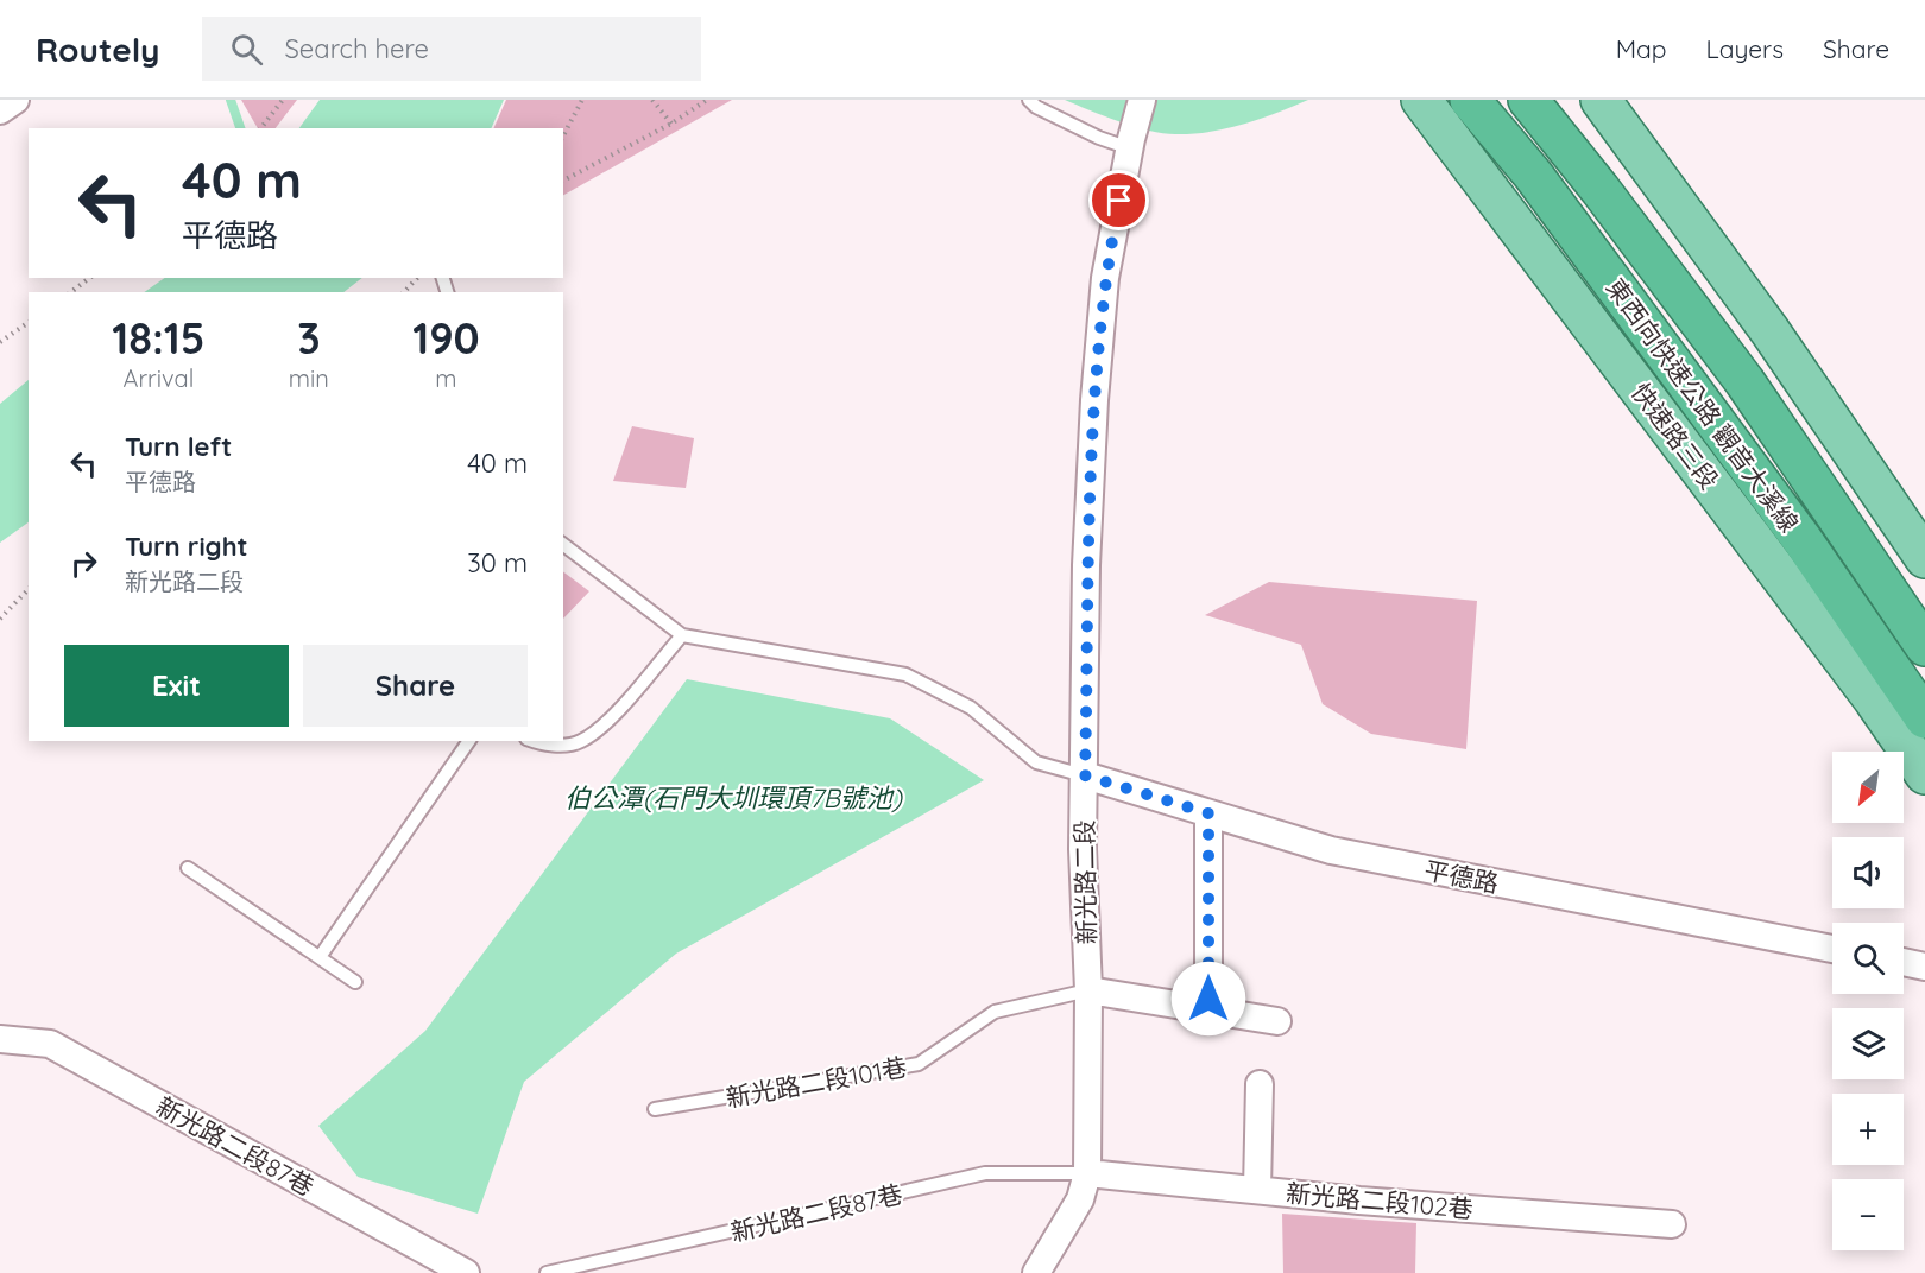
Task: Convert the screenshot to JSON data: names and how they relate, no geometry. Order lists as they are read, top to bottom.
{
  "streets": {
    "highway": ["東西向快速公路 觀音大溪線"],
    "main road": ["快速路三段"],
    "street": [
      "平德路",
      "新光路二段",
      "新光路二段87巷",
      "新光路二段102巷"
    ],
    "lane": ["新光路二段101巷"]
  },
  "crossings": [
    ["平德路", "新光路二段"],
    ["新光路二段", "新光路二段101巷"],
    ["新光路二段", "新光路二段87巷"],
    ["新光路二段", "新光路二段102巷"],
    ["新光路二段87巷", "新光路二段102巷"]
  ],
  "water": ["伯公潭(石門大圳環頂7B號池)"],
  "north": "bottom left",
  "page": {
    "header": "Routely",
    "search": "Search here",
    "nav": ["Map", "Layers", "Share"],
    "turn": ["40 m", "平德路"],
    "eta": [
      "18:15",
      "Arrival",
      "3",
      "min",
      "190",
      "m"
    ],
    "list": [
      {
        "name": "Turn left",
        "note": "平德路",
        "value": "40 m"
      },
      {
        "name": "Turn right",
        "note": "新光路二段",
        "value": "30 m"
      }
    ],
    "buttons": ["Exit", "Share"],
    "map_buttons": ["+", "−"]
  }
}
